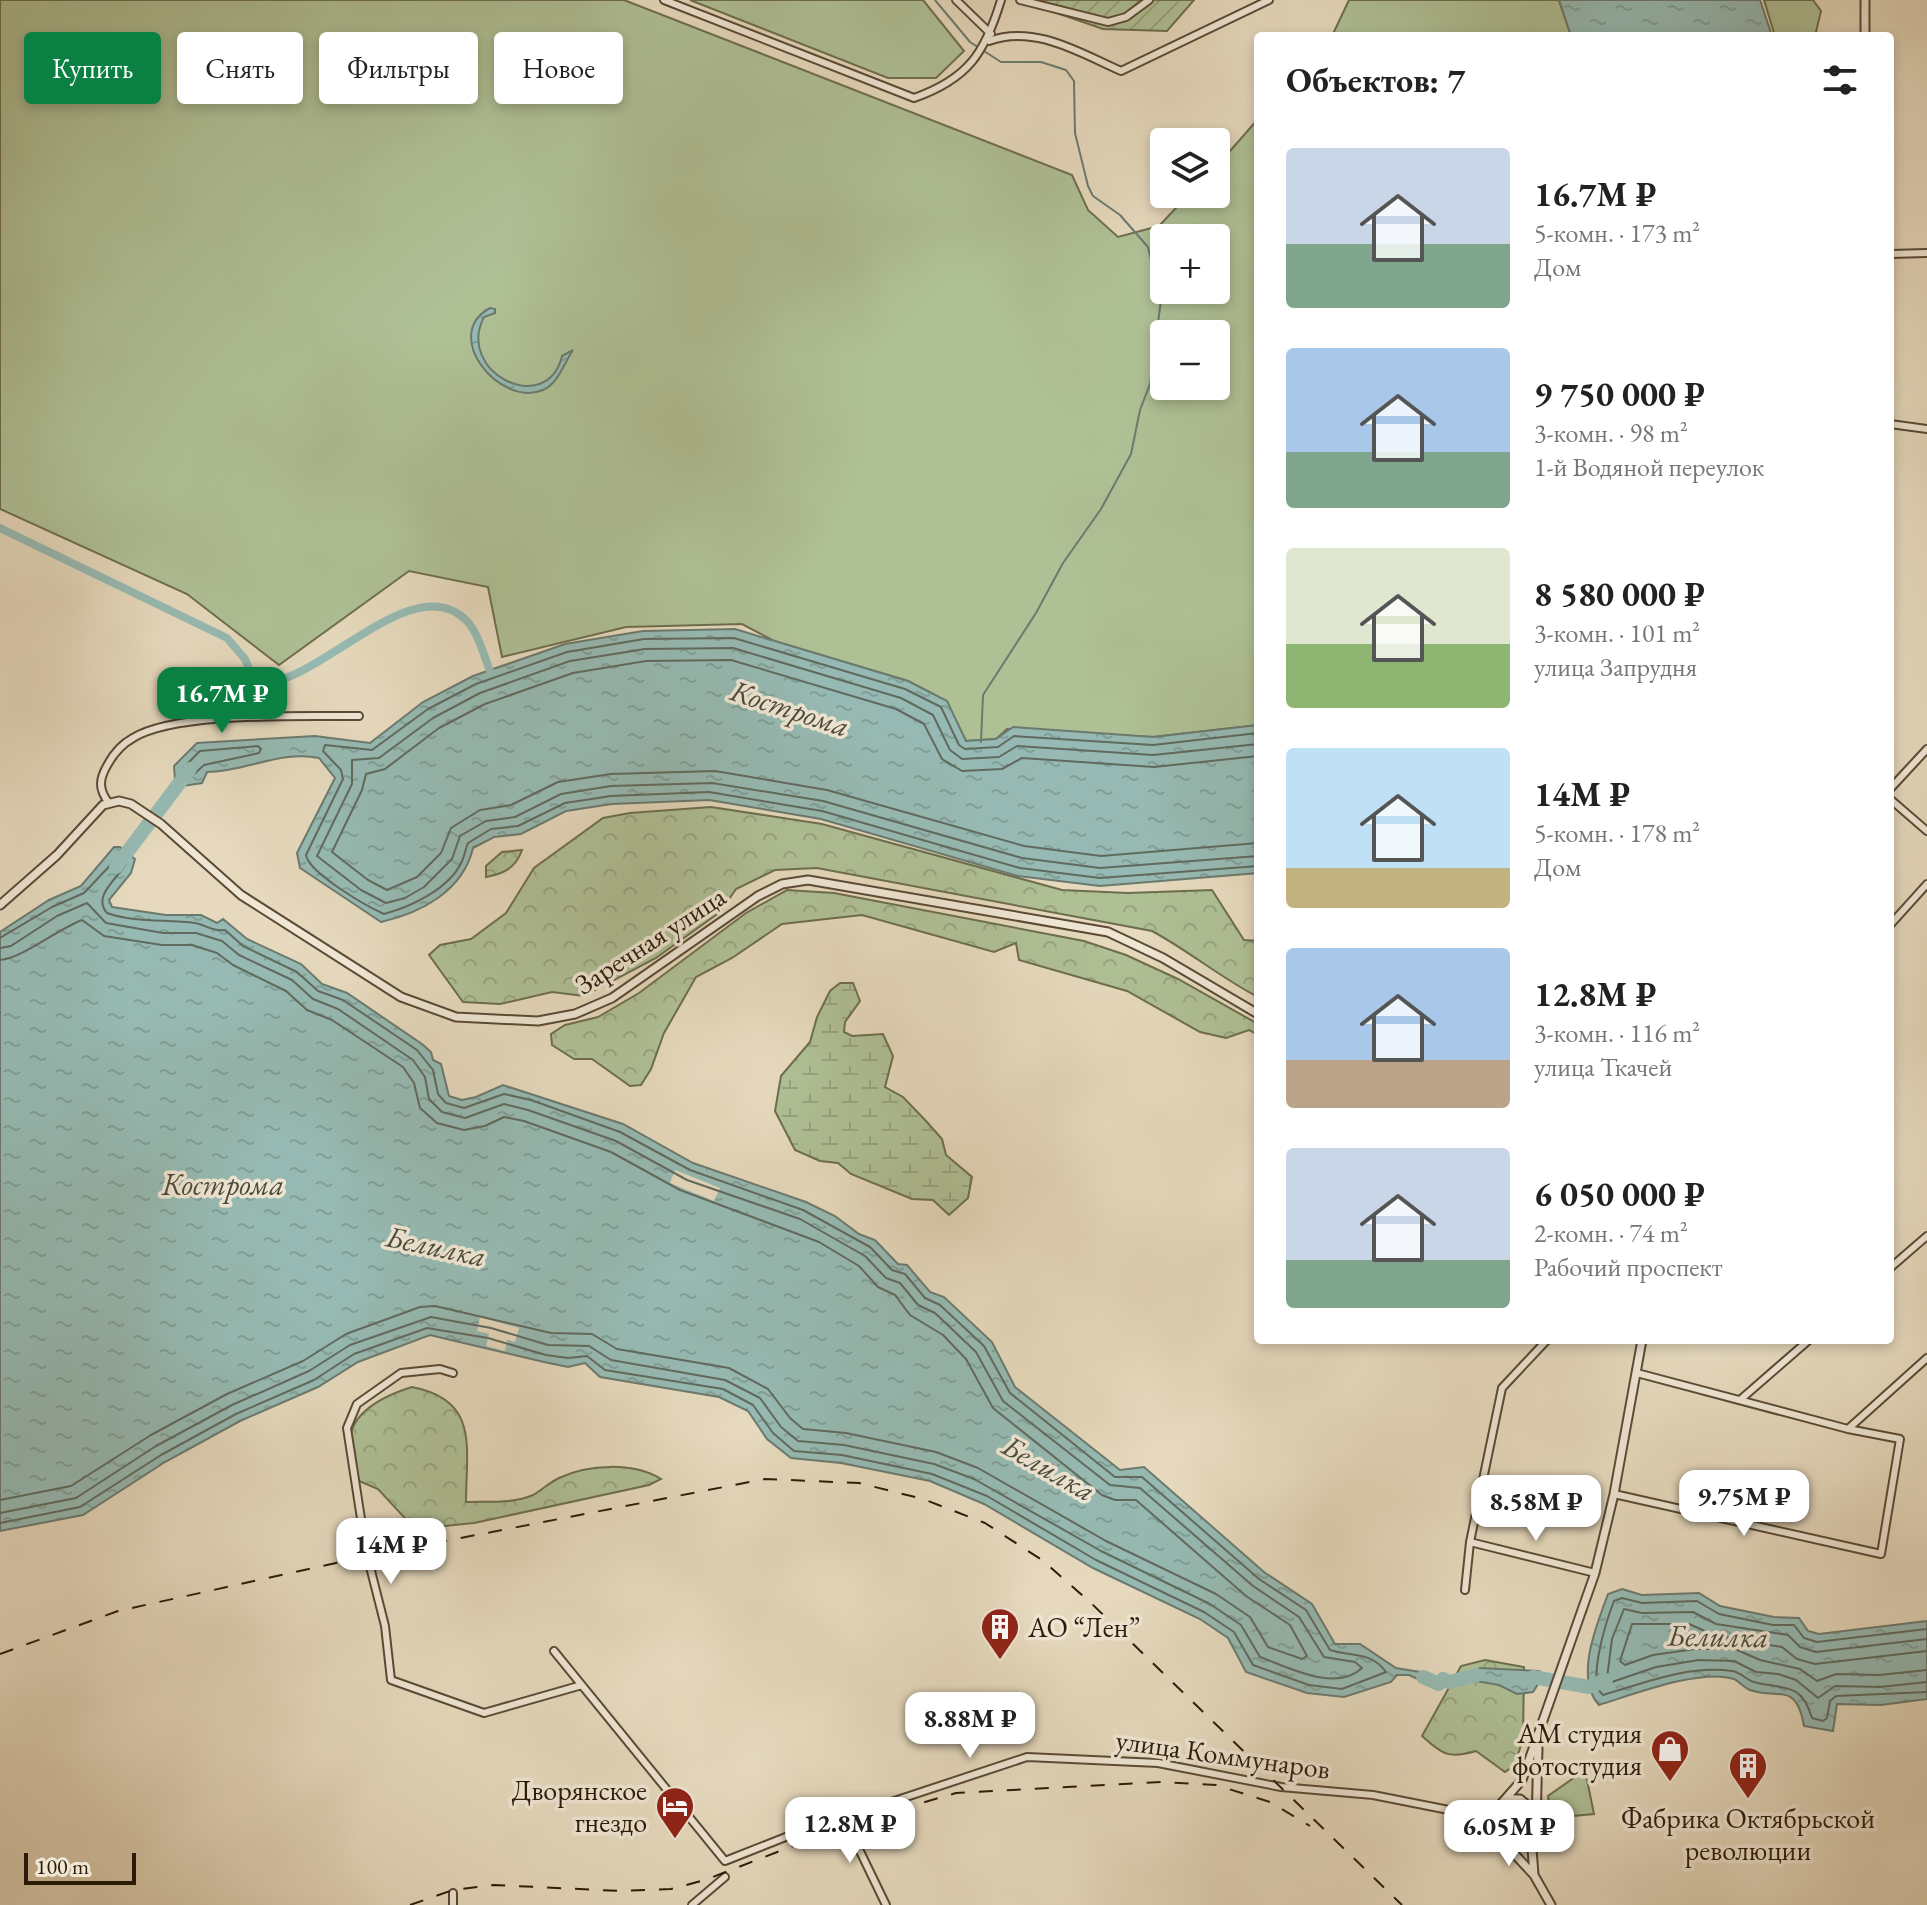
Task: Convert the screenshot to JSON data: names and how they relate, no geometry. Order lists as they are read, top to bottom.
{
  "streets": {
    "street": ["Заречная улица", "улица Коммунаров"]
  },
  "water": ["Кострома", "Белилка"],
  "places": {
    "building": ["АО “Лен”", "Фабрика Октябрьской революции"],
    "shop": ["АМ студия фотостудия"],
    "hotel": ["Дворянское гнездо"]
  },
  "scale_bar": "100 m",
  "page": {
    "chip": [
      "Купить",
      "Снять",
      "Фильтры",
      "Новое"
    ],
    "heading": "Объектов: 7",
    "map_buttons": ["+", "−"],
    "list": [
      {
        "name": "16.7M ₽",
        "note": "5-комн. · 173 m² · Дом"
      },
      {
        "name": "9 750 000 ₽",
        "note": "3-комн. · 98 m² · 1-й Водяной переулок"
      },
      {
        "name": "8 580 000 ₽",
        "note": "3-комн. · 101 m² · улица Запрудня"
      },
      {
        "name": "14M ₽",
        "note": "5-комн. · 178 m² · Дом"
      },
      {
        "name": "12.8M ₽",
        "note": "3-комн. · 116 m² · улица Ткачей"
      },
      {
        "name": "6 050 000 ₽",
        "note": "2-комн. · 74 m² · Рабочий проспект"
      }
    ],
    "price": [
      "16.7M ₽",
      "9.75M ₽",
      "8.58M ₽",
      "14M ₽",
      "8.88M ₽",
      "12.8M ₽",
      "6.05M ₽"
    ],
    "scale": "100 m"
  }
}
